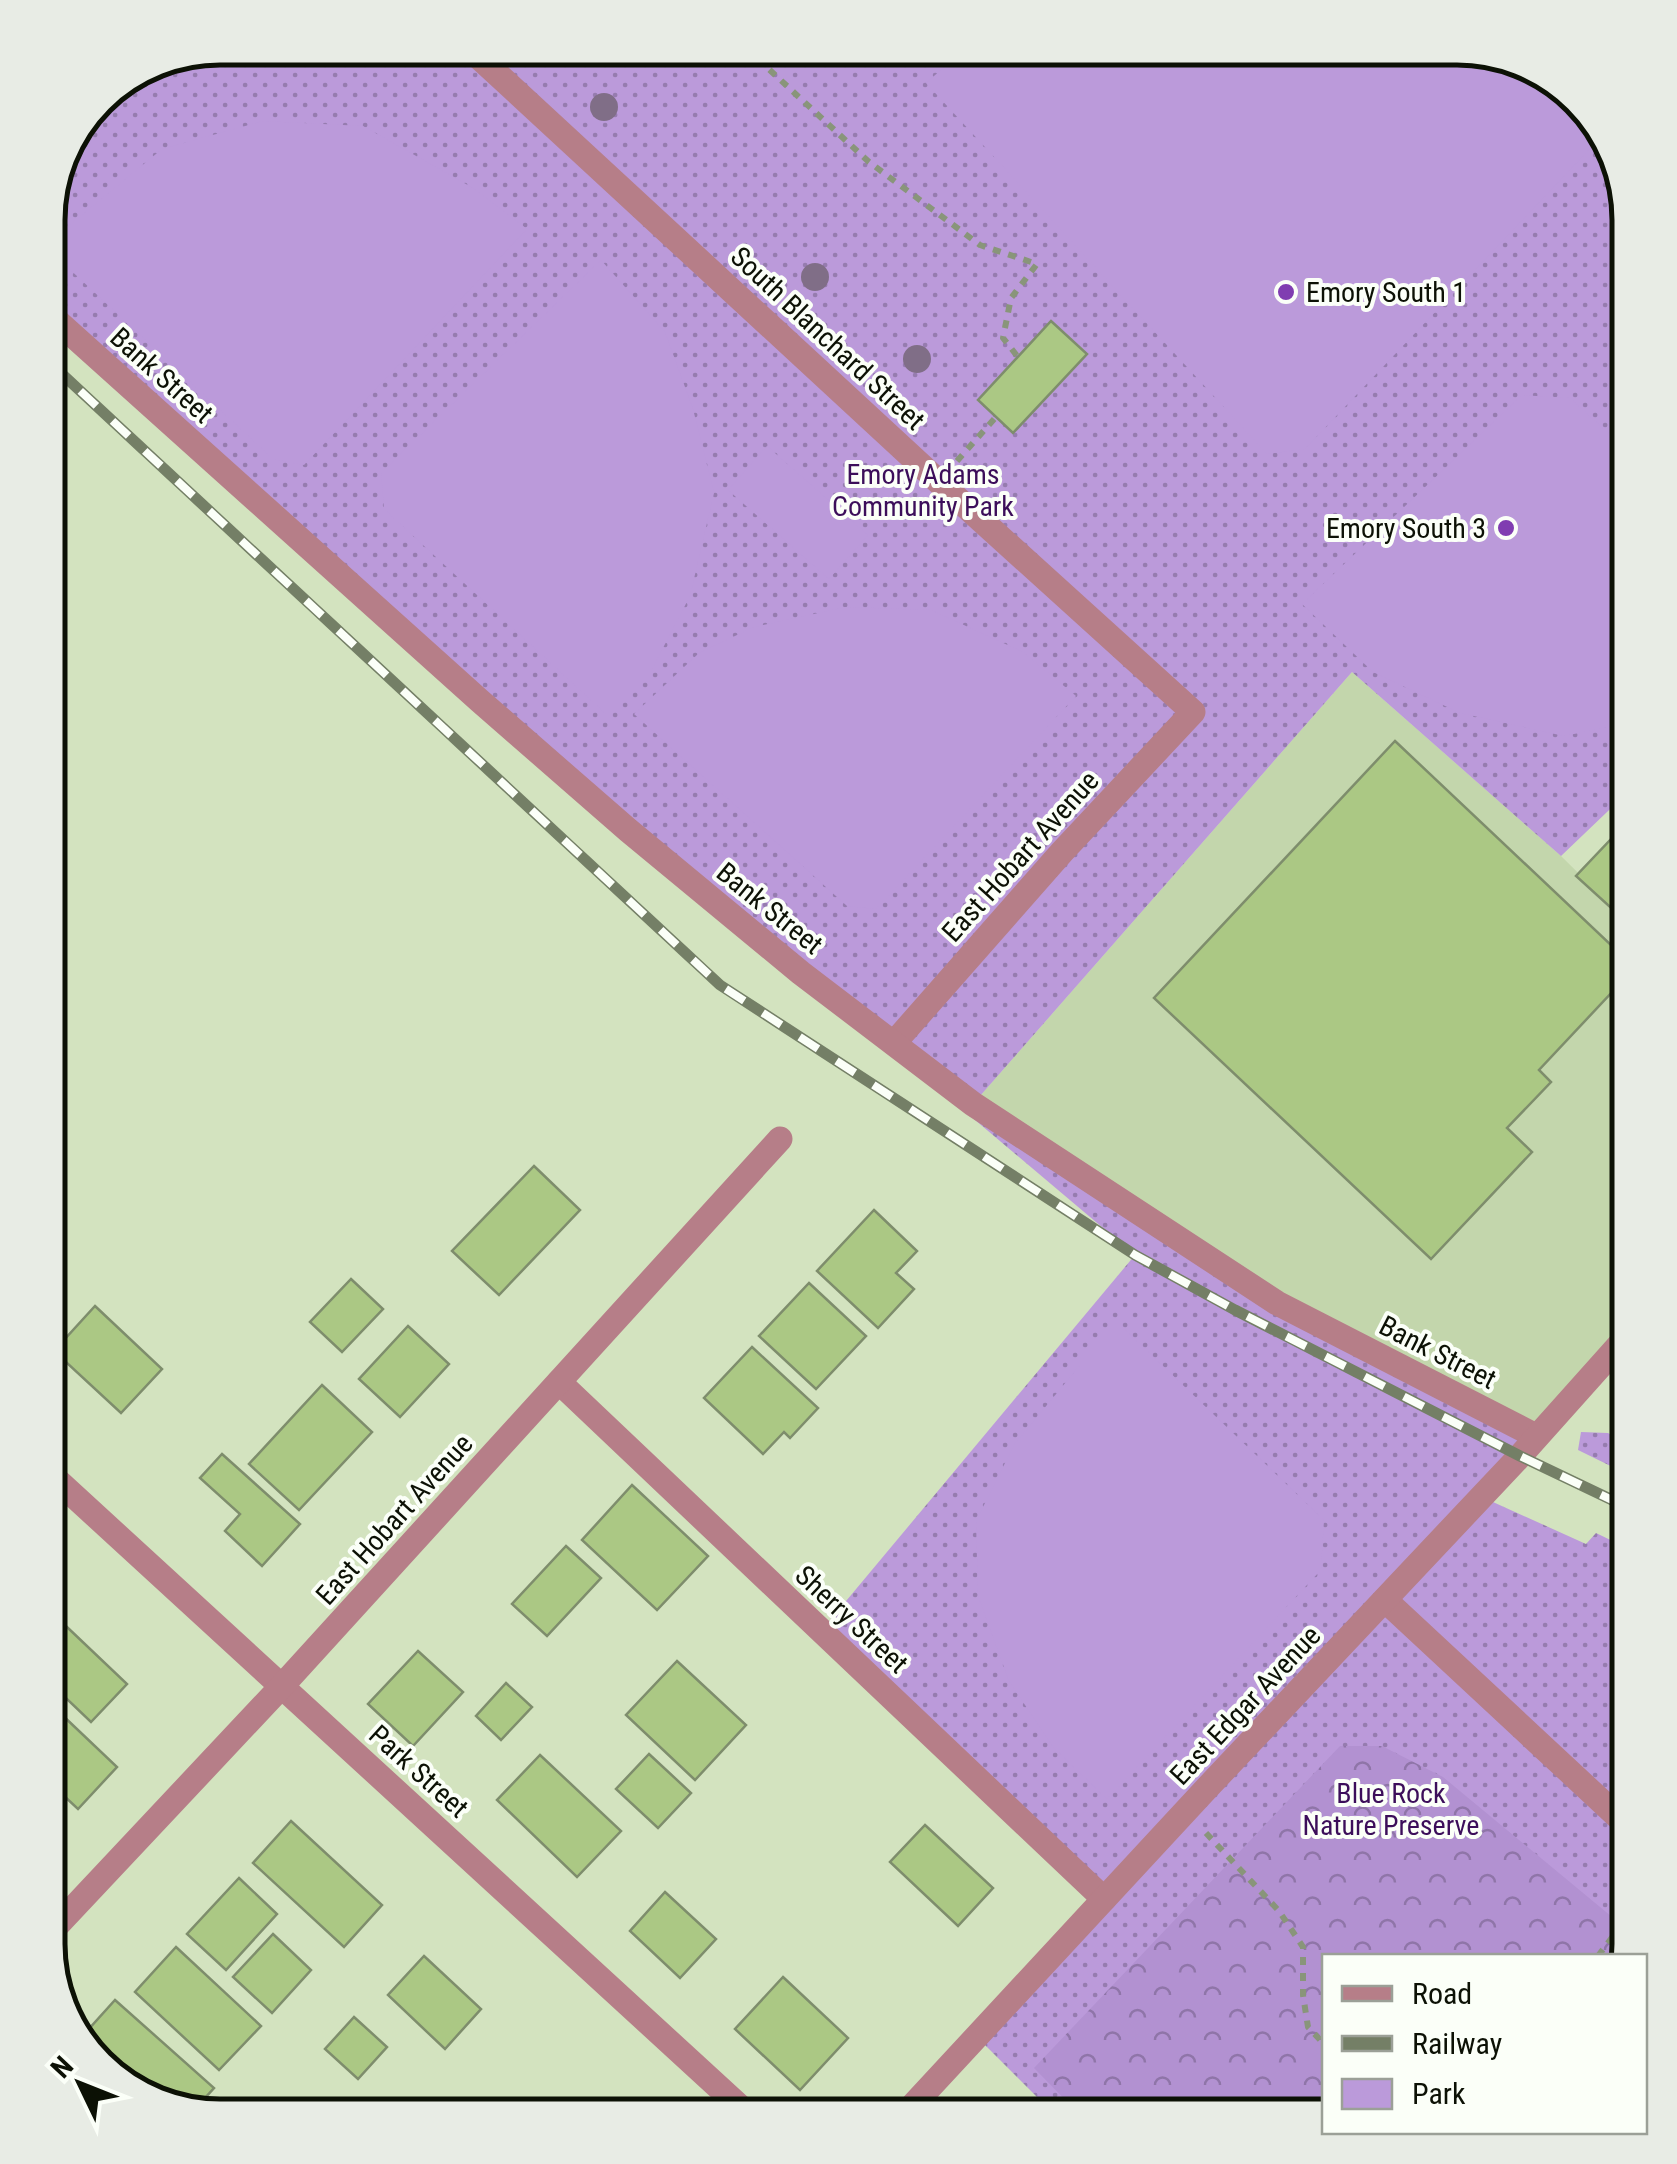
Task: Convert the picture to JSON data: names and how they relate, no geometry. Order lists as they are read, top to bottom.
{
  "streets": {
    "street": [
      "South Blanchard Street",
      "Bank Street",
      "East Hobart Avenue",
      "Sherry Street",
      "East Edgar Avenue",
      "Park Street"
    ]
  },
  "crossings": [
    ["South Blanchard Street", "East Hobart Avenue"],
    ["Bank Street", "East Hobart Avenue"],
    ["Bank Street", "East Edgar Avenue"],
    ["East Hobart Avenue", "Sherry Street"],
    ["East Hobart Avenue", "Park Street"],
    ["Sherry Street", "East Edgar Avenue"]
  ],
  "parks": ["Emory Adams Community Park", "Blue Rock Nature Preserve"],
  "places": ["Emory South 1", "Emory South 3"],
  "legend": ["Road", "Railway", "Park"],
  "north": "top left"
}
